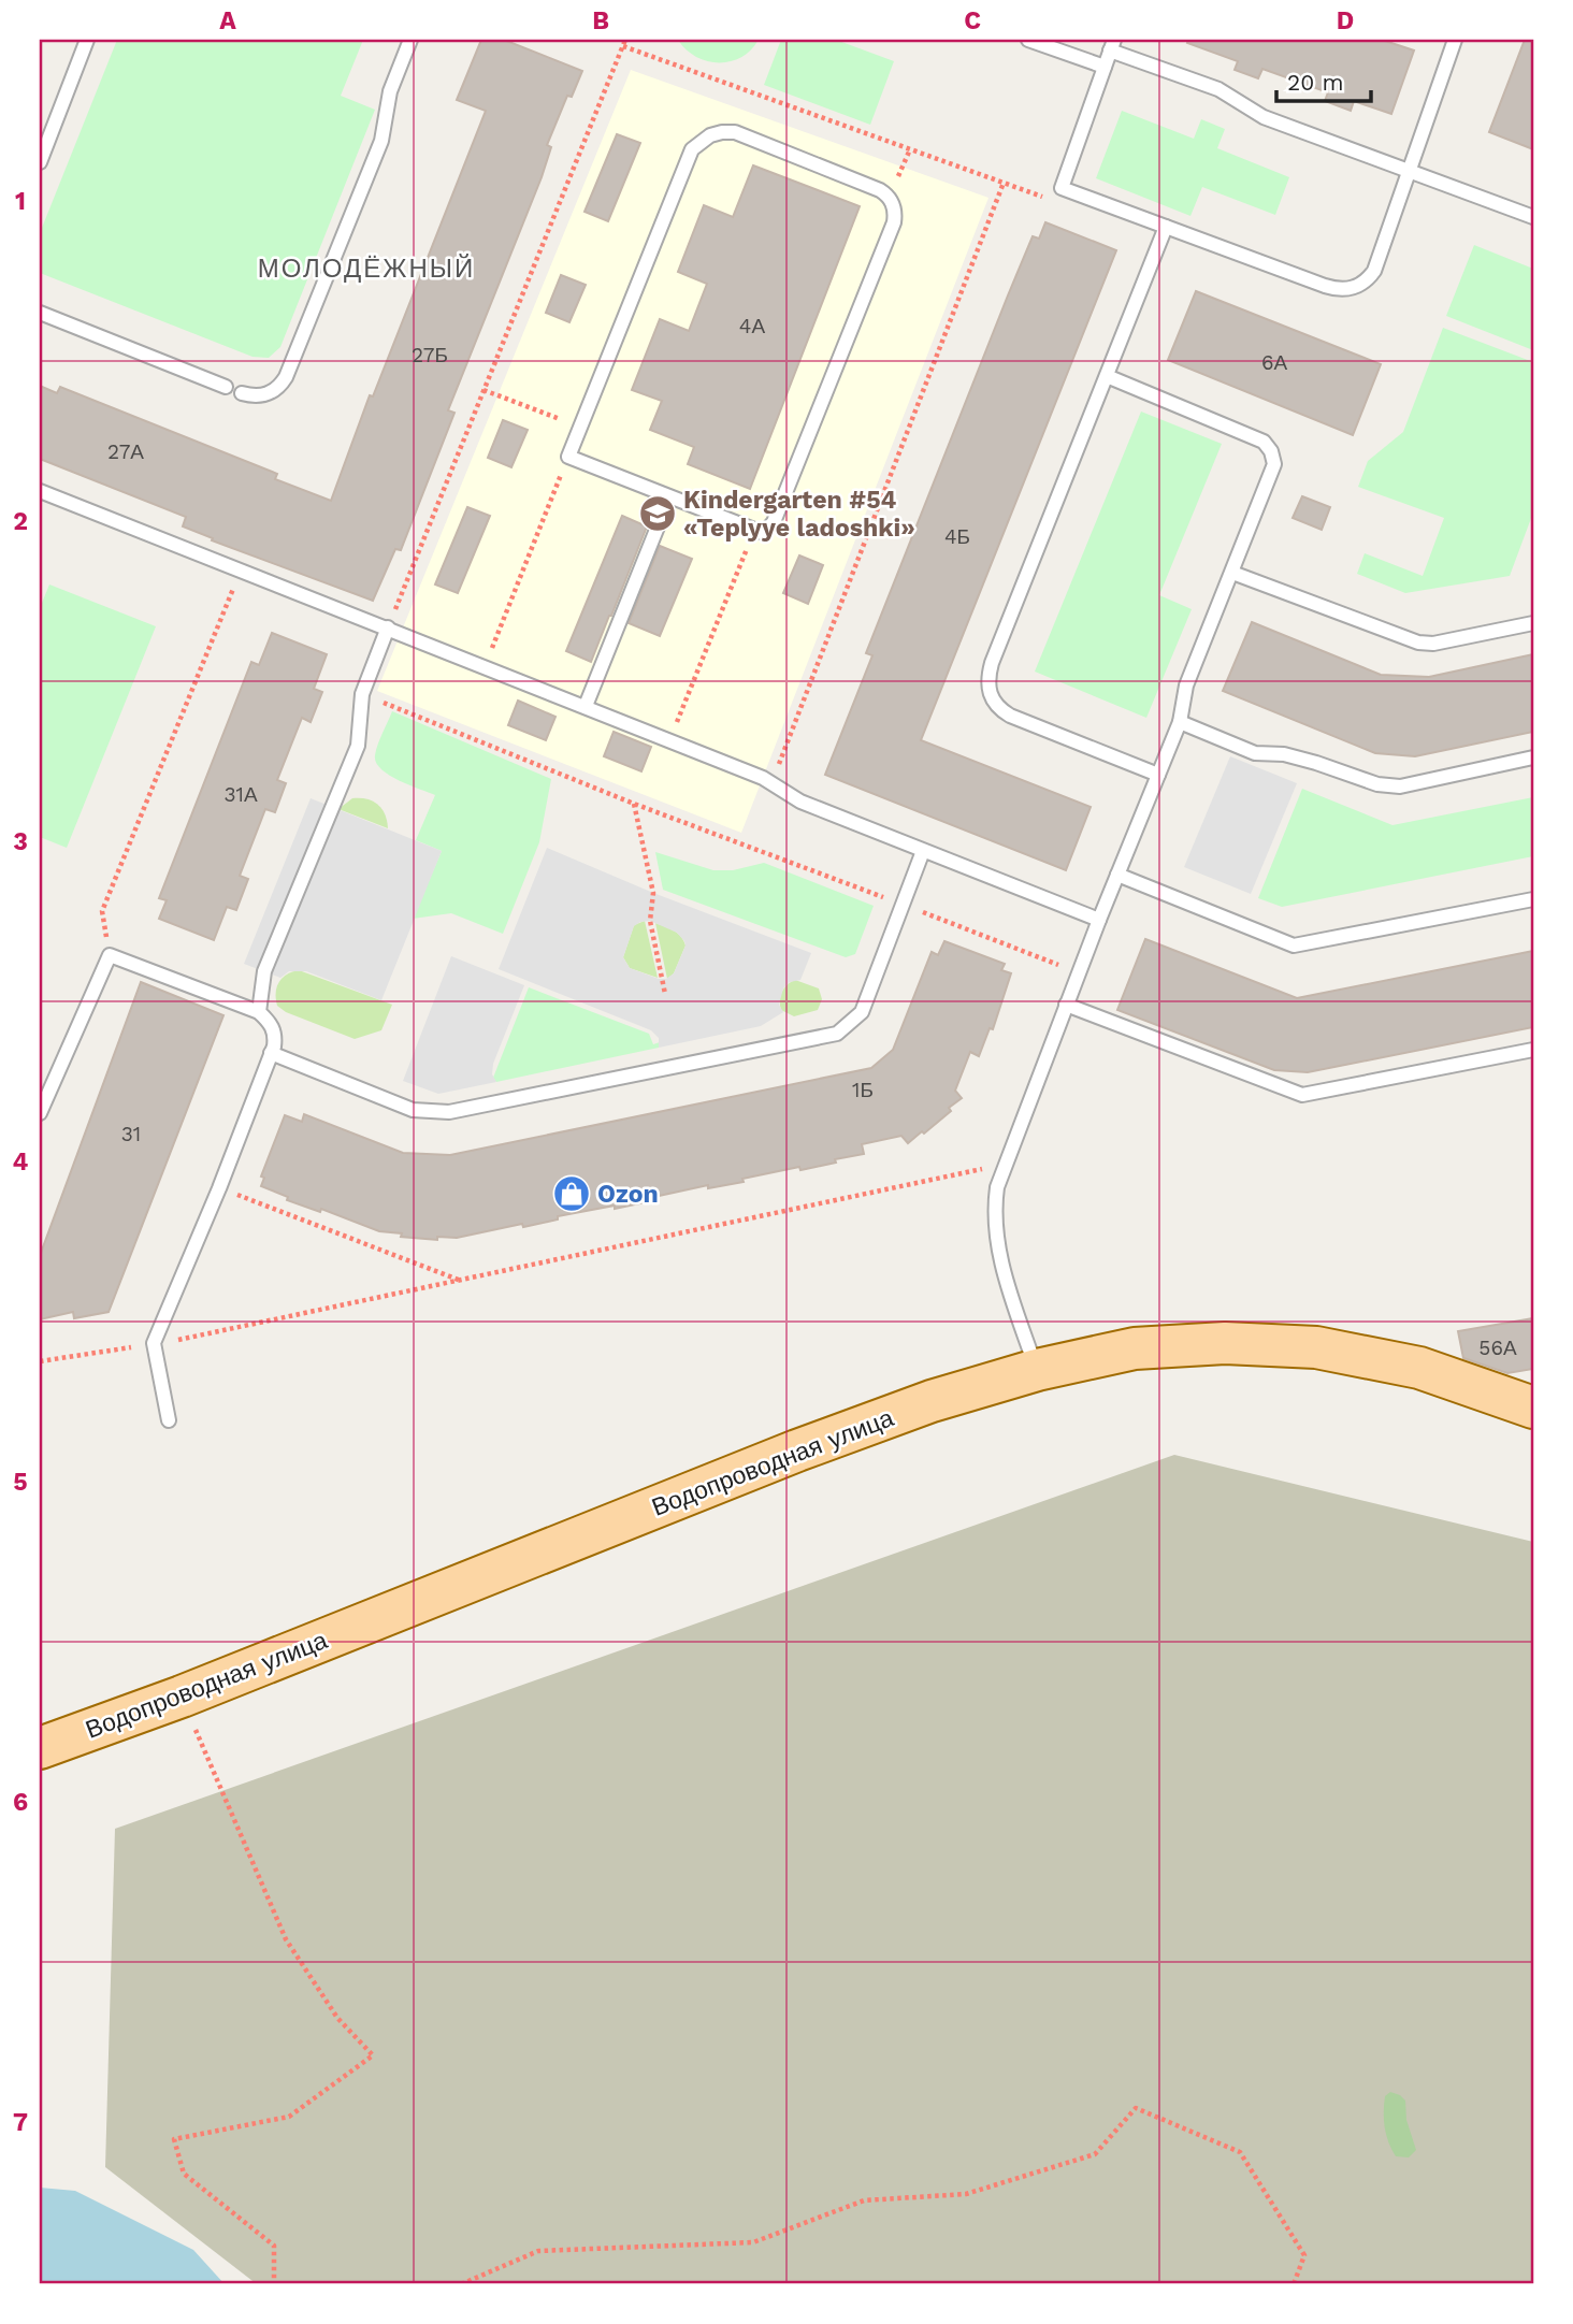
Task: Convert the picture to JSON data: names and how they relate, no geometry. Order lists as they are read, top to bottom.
{
  "streets": {
    "main road": ["Водопроводная улица"]
  },
  "districts": ["МОЛОДЁЖНЫЙ"],
  "places": {
    "school or university": ["Kindergarten #54 «Teplyye ladoshki»"],
    "shop": ["Ozon"]
  },
  "house_numbers": [
    "4А",
    "27Б",
    "6А",
    "27А",
    "4Б",
    "31А",
    "1Б",
    "31",
    "56А"
  ],
  "scale_bar": "20 m",
  "grid": {
    "columns": [
      "A",
      "B",
      "C",
      "D"
    ],
    "rows": [
      "1",
      "2",
      "3",
      "4",
      "5",
      "6",
      "7"
    ]
  }
}
